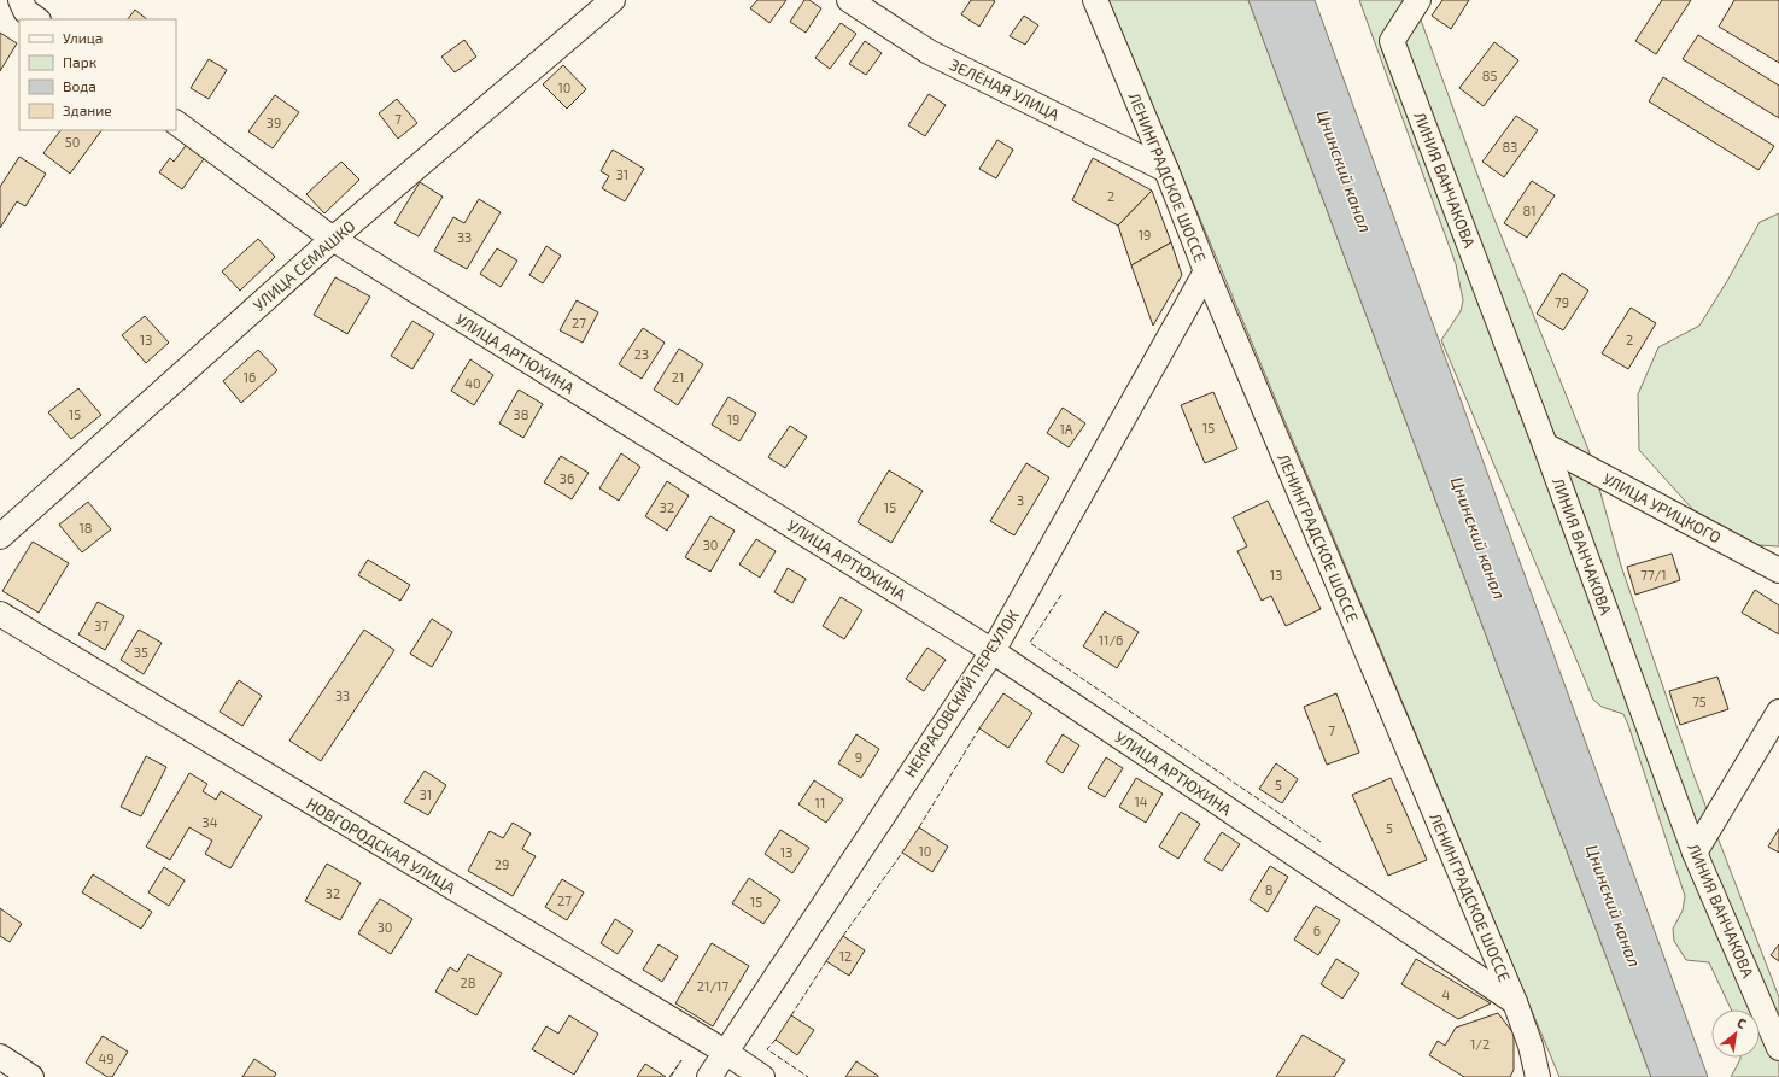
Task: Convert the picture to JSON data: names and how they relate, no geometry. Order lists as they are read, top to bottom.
{
  "streets": {
    "street": [
      "ЗЕЛЁНАЯ УЛИЦА",
      "ЛЕНИНГРАДСКОЕ ШОССЕ",
      "ЛИНИЯ ВАНЧАКОВА",
      "УЛИЦА СЕМАШКО",
      "УЛИЦА АРТЮХИНА",
      "УЛИЦА УРИЦКОГО",
      "НЕКРАСОВСКИЙ ПЕРЕУЛОК",
      "НОВГОРОДСКАЯ УЛИЦА"
    ]
  },
  "crossings": [
    ["ЗЕЛЁНАЯ УЛИЦА", "ЛЕНИНГРАДСКОЕ ШОССЕ"],
    ["ЛЕНИНГРАДСКОЕ ШОССЕ", "УЛИЦА АРТЮХИНА"],
    ["ЛЕНИНГРАДСКОЕ ШОССЕ", "НЕКРАСОВСКИЙ ПЕРЕУЛОК"],
    ["ЛИНИЯ ВАНЧАКОВА", "УЛИЦА УРИЦКОГО"],
    ["УЛИЦА СЕМАШКО", "УЛИЦА АРТЮХИНА"],
    ["УЛИЦА АРТЮХИНА", "НЕКРАСОВСКИЙ ПЕРЕУЛОК"],
    ["НЕКРАСОВСКИЙ ПЕРЕУЛОК", "НОВГОРОДСКАЯ УЛИЦА"]
  ],
  "water": ["Цнинский канал"],
  "house_numbers": [
    "85",
    "10",
    "7",
    "39",
    "50",
    "83",
    "31",
    "2",
    "81",
    "19",
    "33",
    "79",
    "27",
    "13",
    "2",
    "23",
    "16",
    "21",
    "40",
    "15",
    "38",
    "19",
    "15",
    "1А",
    "36",
    "3",
    "32",
    "15",
    "18",
    "30",
    "13",
    "77/1",
    "37",
    "11/6",
    "35",
    "33",
    "75",
    "7",
    "9",
    "5",
    "31",
    "14",
    "11",
    "34",
    "5",
    "10",
    "13",
    "29",
    "8",
    "32",
    "27",
    "15",
    "30",
    "6",
    "12",
    "28",
    "21/17",
    "4",
    "1/2",
    "49"
  ],
  "legend": [
    "Улица",
    "Парк",
    "Вода",
    "Здание"
  ],
  "north": "top right"
}
